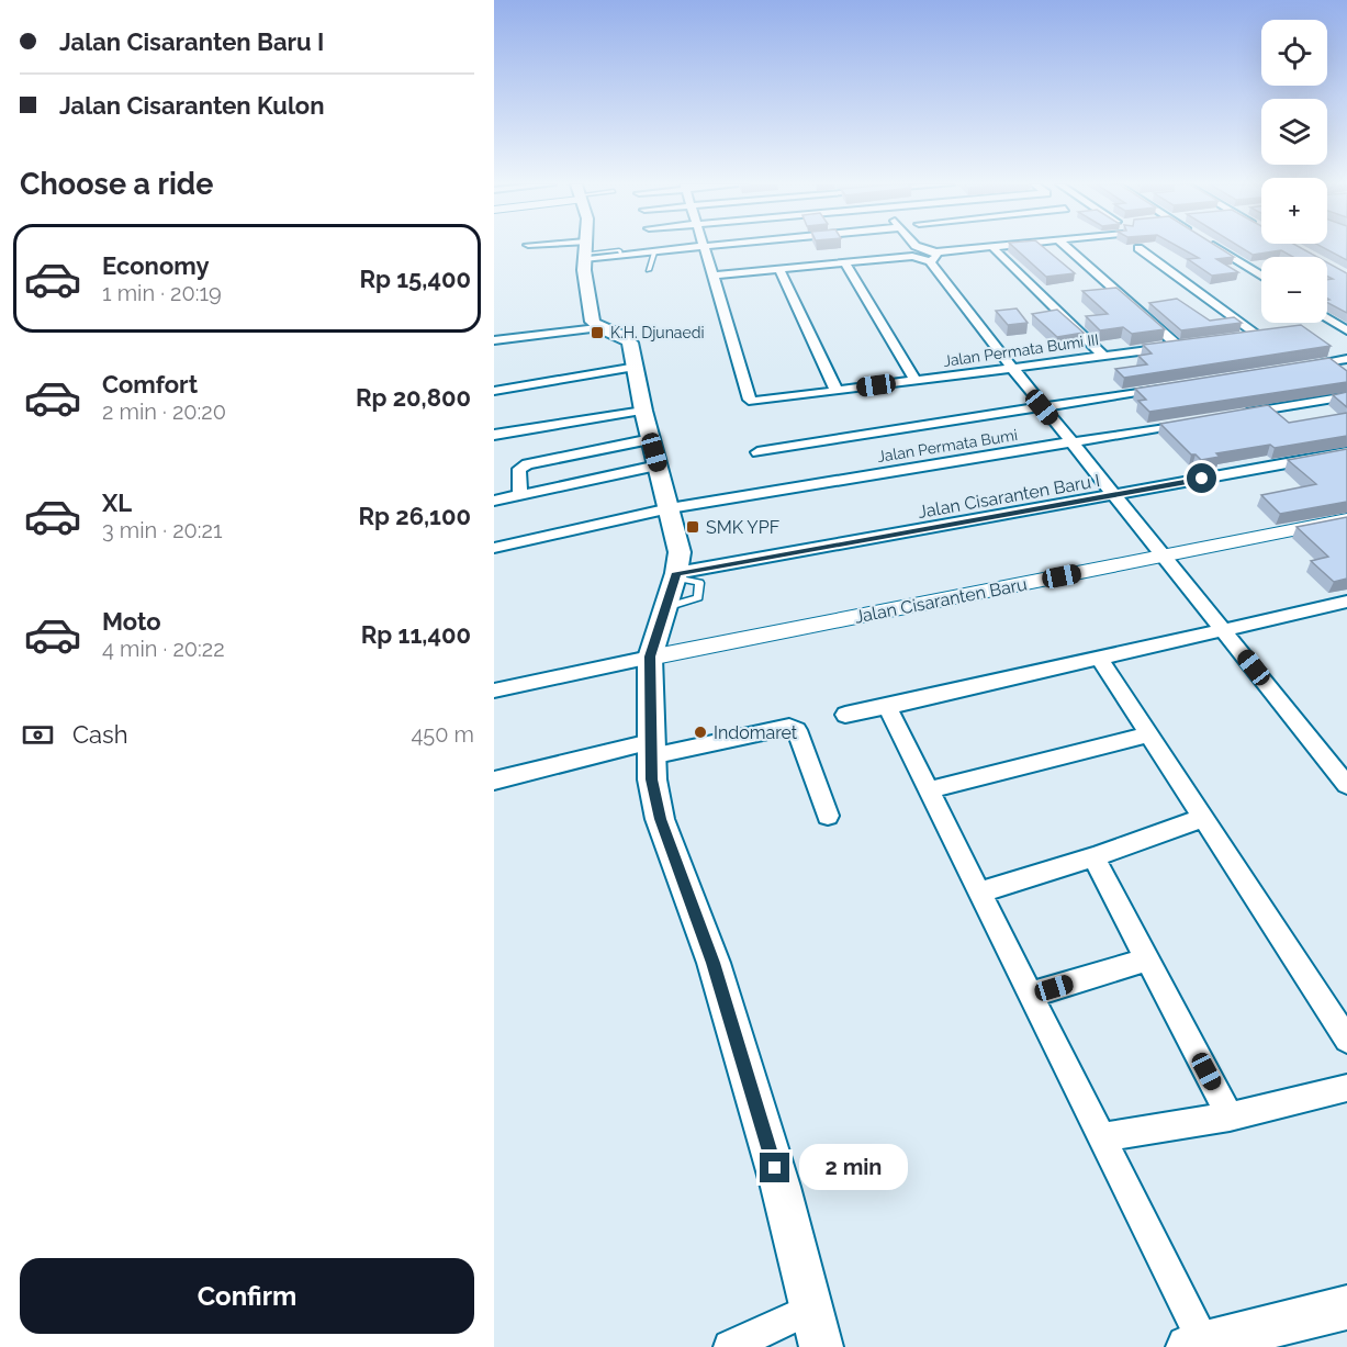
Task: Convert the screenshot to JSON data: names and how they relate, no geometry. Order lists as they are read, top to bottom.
{
  "streets": {
    "street": [
      "Jalan Permata Bumi III",
      "Jalan Permata Bumi",
      "Jalan Cisaranten Baru I",
      "Jalan Cisaranten Baru"
    ]
  },
  "places": {
    "transit": ["K.H. Djunaedi", "SMK YPF"],
    "other": ["Indomaret"]
  },
  "page": {
    "banner": ["Jalan Cisaranten Baru I", "Jalan Cisaranten Kulon"],
    "map_buttons": ["+", "−"],
    "heading": "Choose a ride",
    "list": [
      {
        "name": "Economy",
        "note": "1 min · 20:19",
        "value": "Rp 15,400"
      },
      {
        "name": "Comfort",
        "note": "2 min · 20:20",
        "value": "Rp 20,800"
      },
      {
        "name": "XL",
        "note": "3 min · 20:21",
        "value": "Rp 26,100"
      },
      {
        "name": "Moto",
        "note": "4 min · 20:22",
        "value": "Rp 11,400"
      }
    ],
    "pay": ["Cash", "450 m"],
    "bubble": "2 min",
    "buttons": "Confirm"
  }
}
